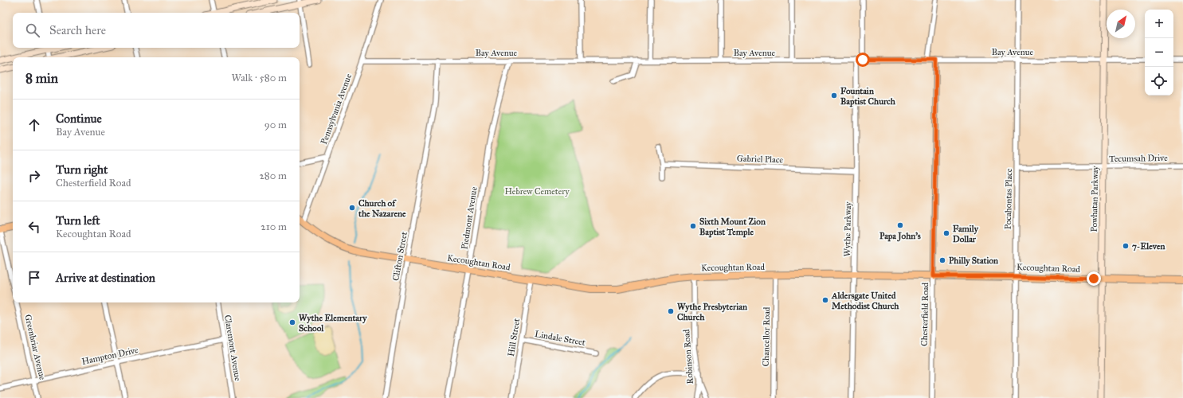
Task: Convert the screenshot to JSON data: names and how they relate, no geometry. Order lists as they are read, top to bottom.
{
  "streets": {
    "main road": ["Powhatan Parkway", "Kecoughtan Road"],
    "street": [
      "Bay Avenue",
      "Pennsylvania Avenue",
      "Tecumsah Drive",
      "Gabriel Place",
      "Pocahontas Place",
      "Piedmont Avenue",
      "Wythe Parkway",
      "Clifton Street",
      "Chesterfield Road",
      "Chancellor Road",
      "Hill Street",
      "Lindale Street",
      "Greenbriar Avenue",
      "Claremont Avenue",
      "Hampton Drive",
      "Robinson Road"
    ]
  },
  "crossings": [
    ["Bay Avenue", "Pennsylvania Avenue"],
    ["Bay Avenue", "Pocahontas Place"],
    ["Bay Avenue", "Powhatan Parkway"],
    ["Bay Avenue", "Piedmont Avenue"],
    ["Bay Avenue", "Wythe Parkway"],
    ["Bay Avenue", "Clifton Street"],
    ["Bay Avenue", "Chesterfield Road"],
    ["Pennsylvania Avenue", "Kecoughtan Road"],
    ["Tecumsah Drive", "Pocahontas Place"],
    ["Tecumsah Drive", "Powhatan Parkway"],
    ["Gabriel Place", "Wythe Parkway"],
    ["Pocahontas Place", "Kecoughtan Road"],
    ["Powhatan Parkway", "Kecoughtan Road"],
    ["Piedmont Avenue", "Kecoughtan Road"],
    ["Wythe Parkway", "Kecoughtan Road"],
    ["Clifton Street", "Kecoughtan Road"],
    ["Kecoughtan Road", "Chesterfield Road"],
    ["Kecoughtan Road", "Chancellor Road"],
    ["Kecoughtan Road", "Hill Street"],
    ["Kecoughtan Road", "Robinson Road"],
    ["Hill Street", "Lindale Street"],
    ["Greenbriar Avenue", "Hampton Drive"],
    ["Claremont Avenue", "Hampton Drive"]
  ],
  "parks": ["Hebrew Cemetery"],
  "places": [
    "Fountain Baptist Church",
    "Church of the Nazarene",
    "Papa John's",
    "Sixth Mount Zion Baptist Temple",
    "Family Dollar",
    "7-Eleven",
    "Philly Station",
    "Aldersgate United Methodist Church",
    "Wythe Presbyterian Church",
    "Wythe Elementary School"
  ],
  "north": "top right",
  "page": {
    "map_buttons": ["+", "−"],
    "search": "Search here",
    "heading": ["8 min", "Walk · 580 m"],
    "list": [
      ["Continue", "Bay Avenue", "90 m"],
      ["Turn right", "Chesterfield Road", "280 m"],
      ["Turn left", "Kecoughtan Road", "210 m"],
      "Arrive at destination"
    ]
  }
}
